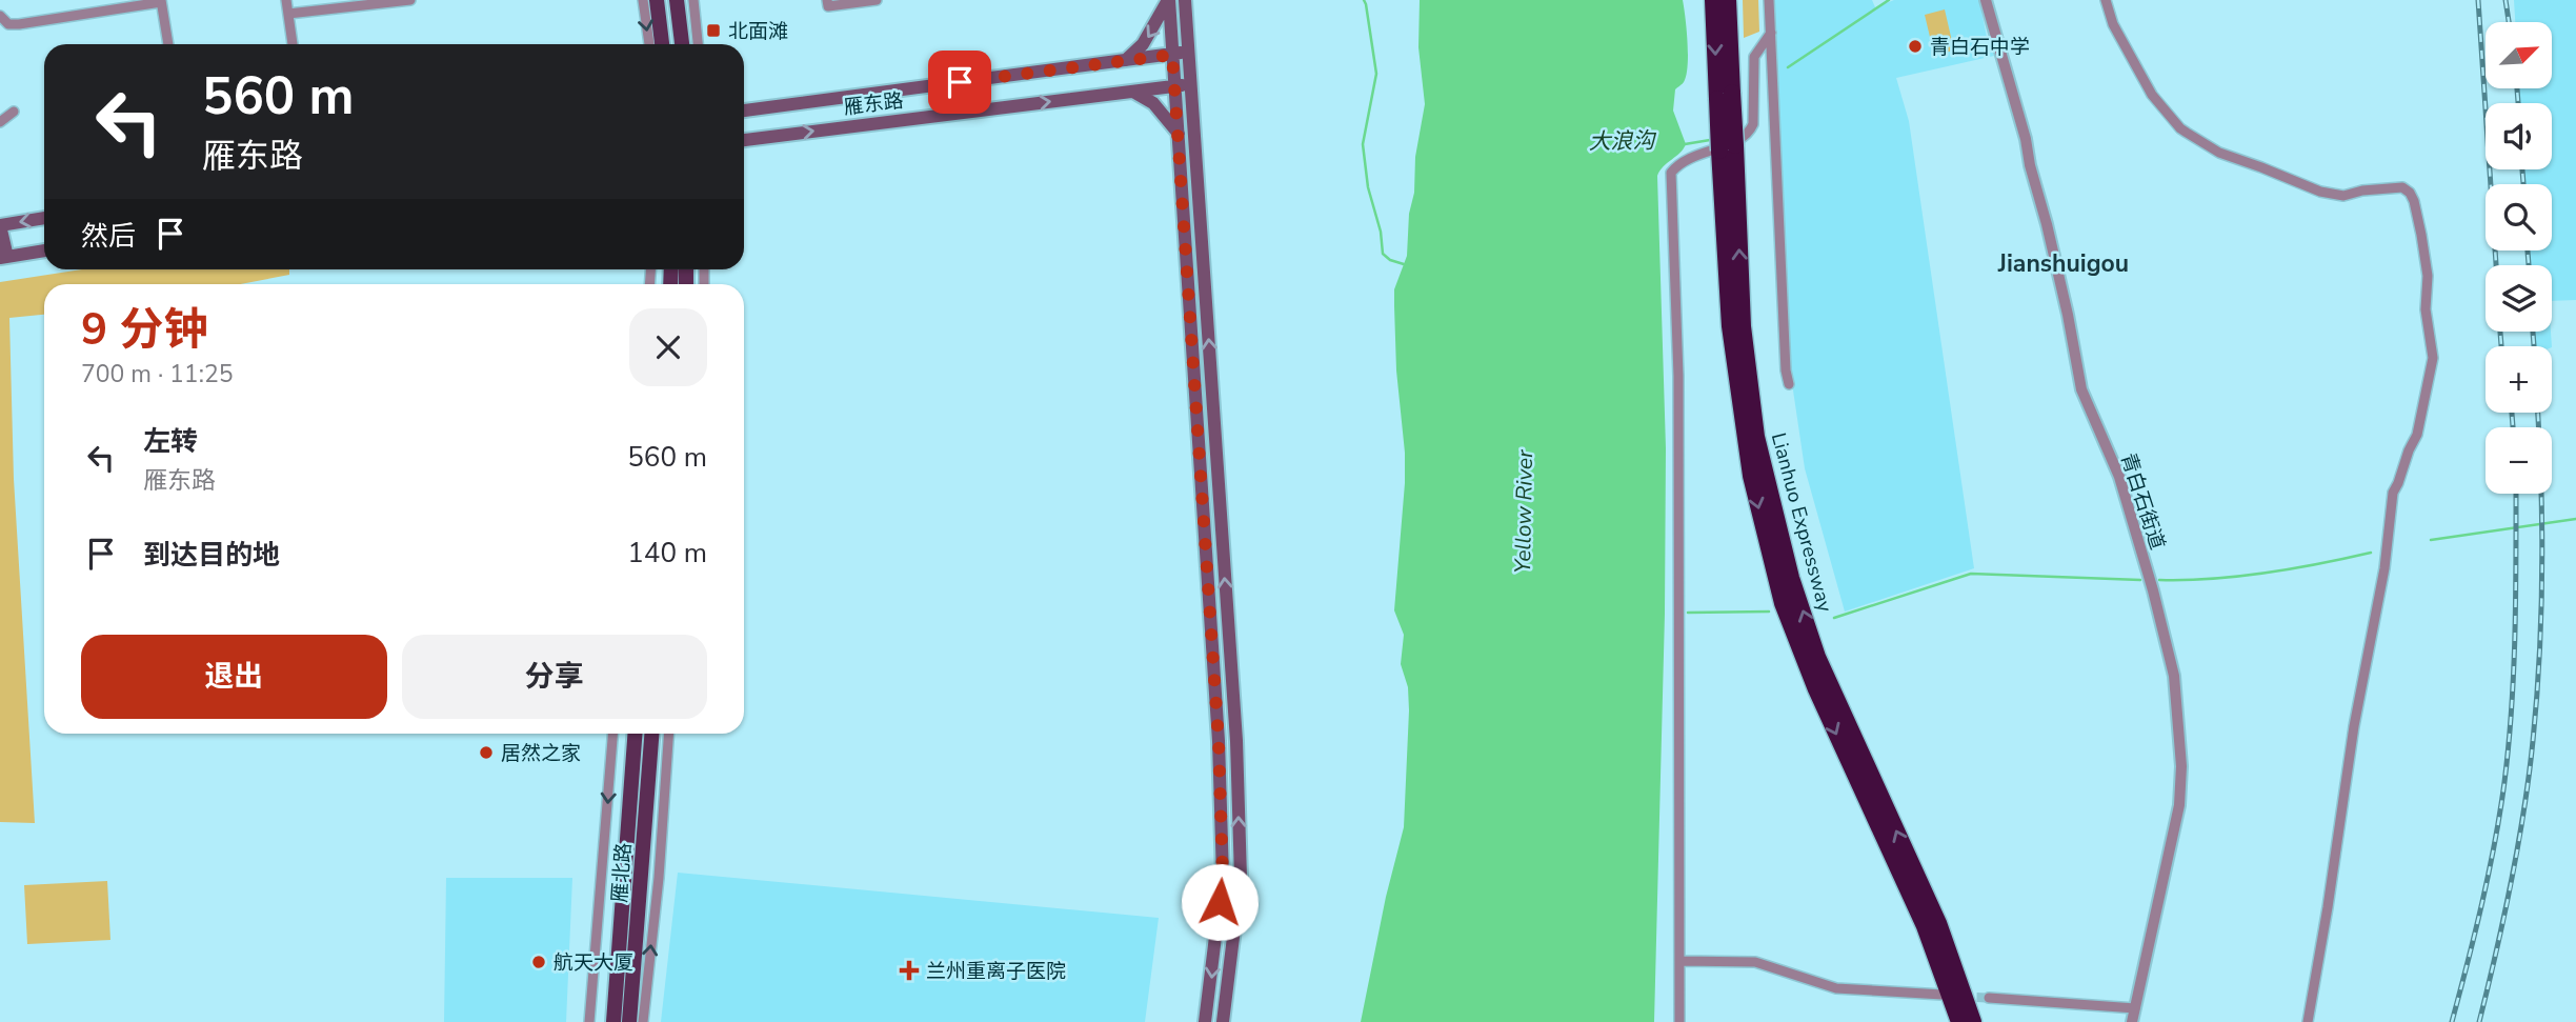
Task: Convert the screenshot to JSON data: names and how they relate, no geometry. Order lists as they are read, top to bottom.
{
  "streets": {
    "highway": ["Lianhuo Expressway"],
    "main road": ["雁东路", "雁北路"],
    "street": ["青白石街道"]
  },
  "districts": ["Jianshuigou"],
  "water": ["大浪沟", "Yellow River"],
  "places": {
    "transit": ["北面滩"],
    "other": ["青白石中学", "居然之家", "航天大厦"],
    "health": ["兰州重离子医院"]
  },
  "north": "top right",
  "page": {
    "map_buttons": ["+", "−"],
    "turn": ["560 m", "雁东路"],
    "then": "然后",
    "heading": ["9 分钟", "700 m · 11:25"],
    "list": [
      {
        "name": "左转",
        "note": "雁东路",
        "value": "560 m"
      },
      {
        "name": "到达目的地",
        "value": "140 m"
      }
    ],
    "buttons": ["退出", "分享"]
  }
}
